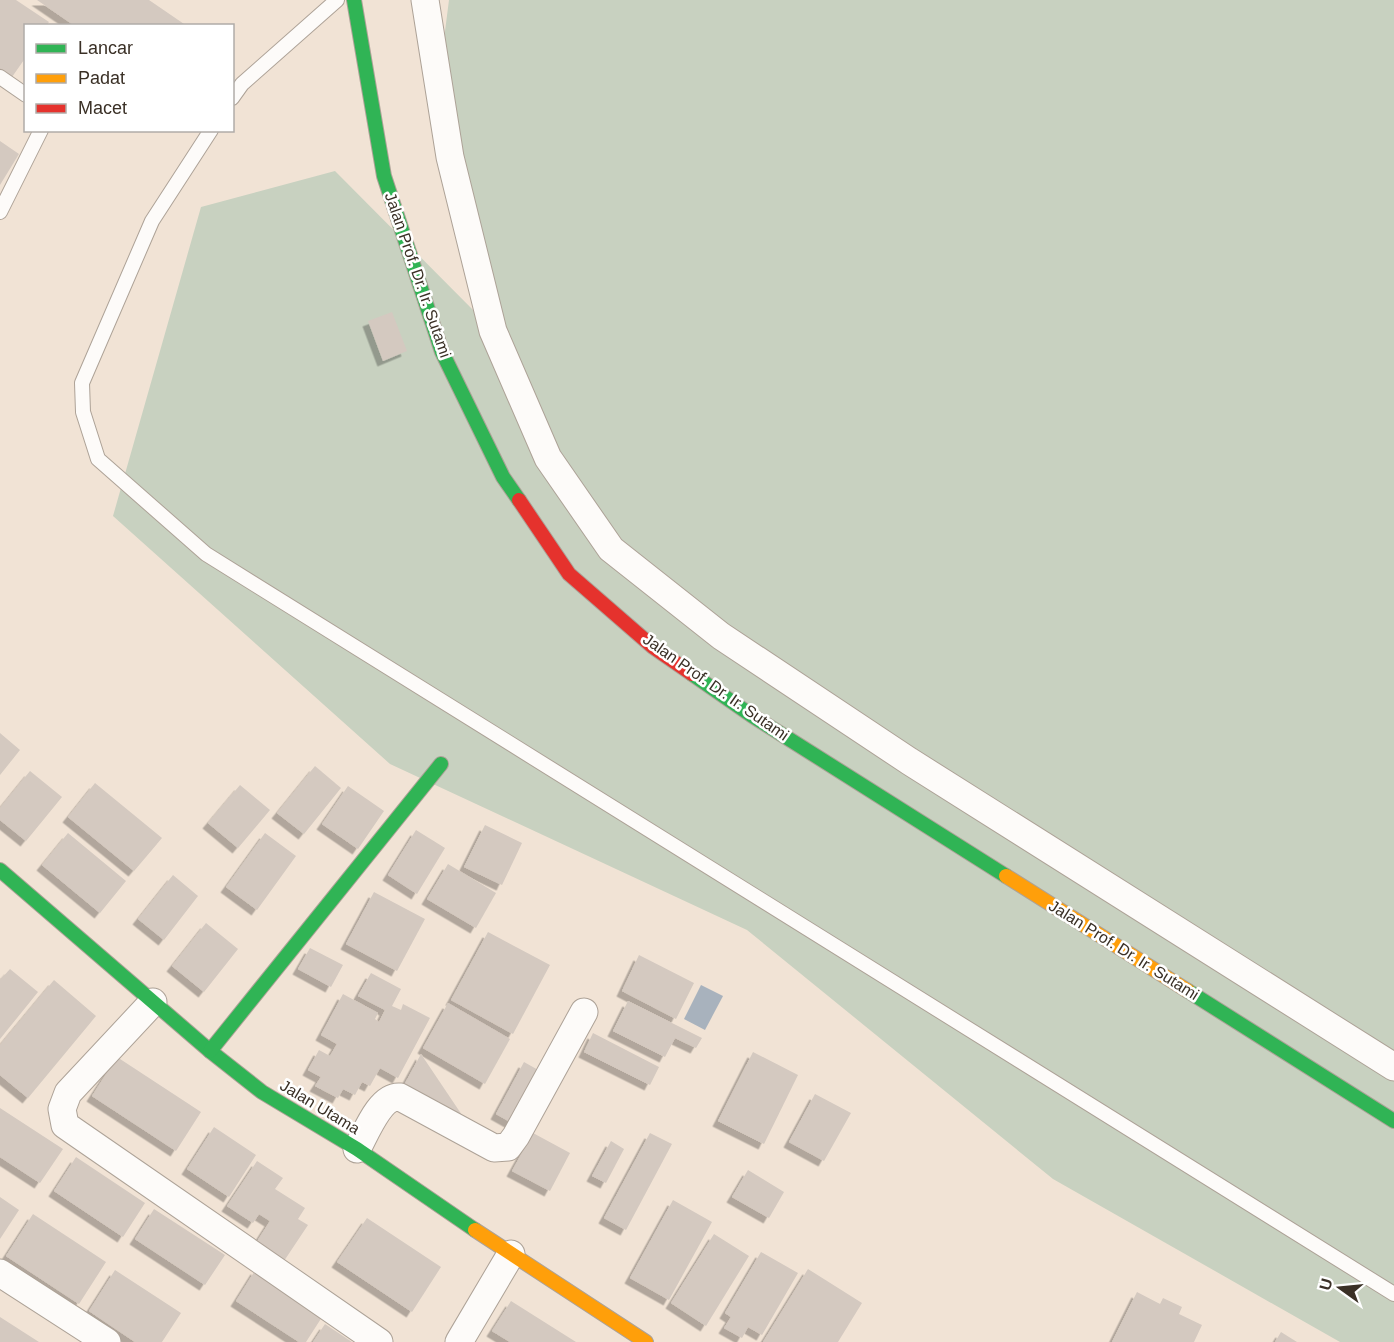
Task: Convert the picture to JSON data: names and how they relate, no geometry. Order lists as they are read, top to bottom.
{
  "streets": {
    "street": ["Jalan Prof. Dr. Ir. Sutami", "Jalan Utama"]
  },
  "legend": ["Lancar", "Padat", "Macet"],
  "north": "left"
}
